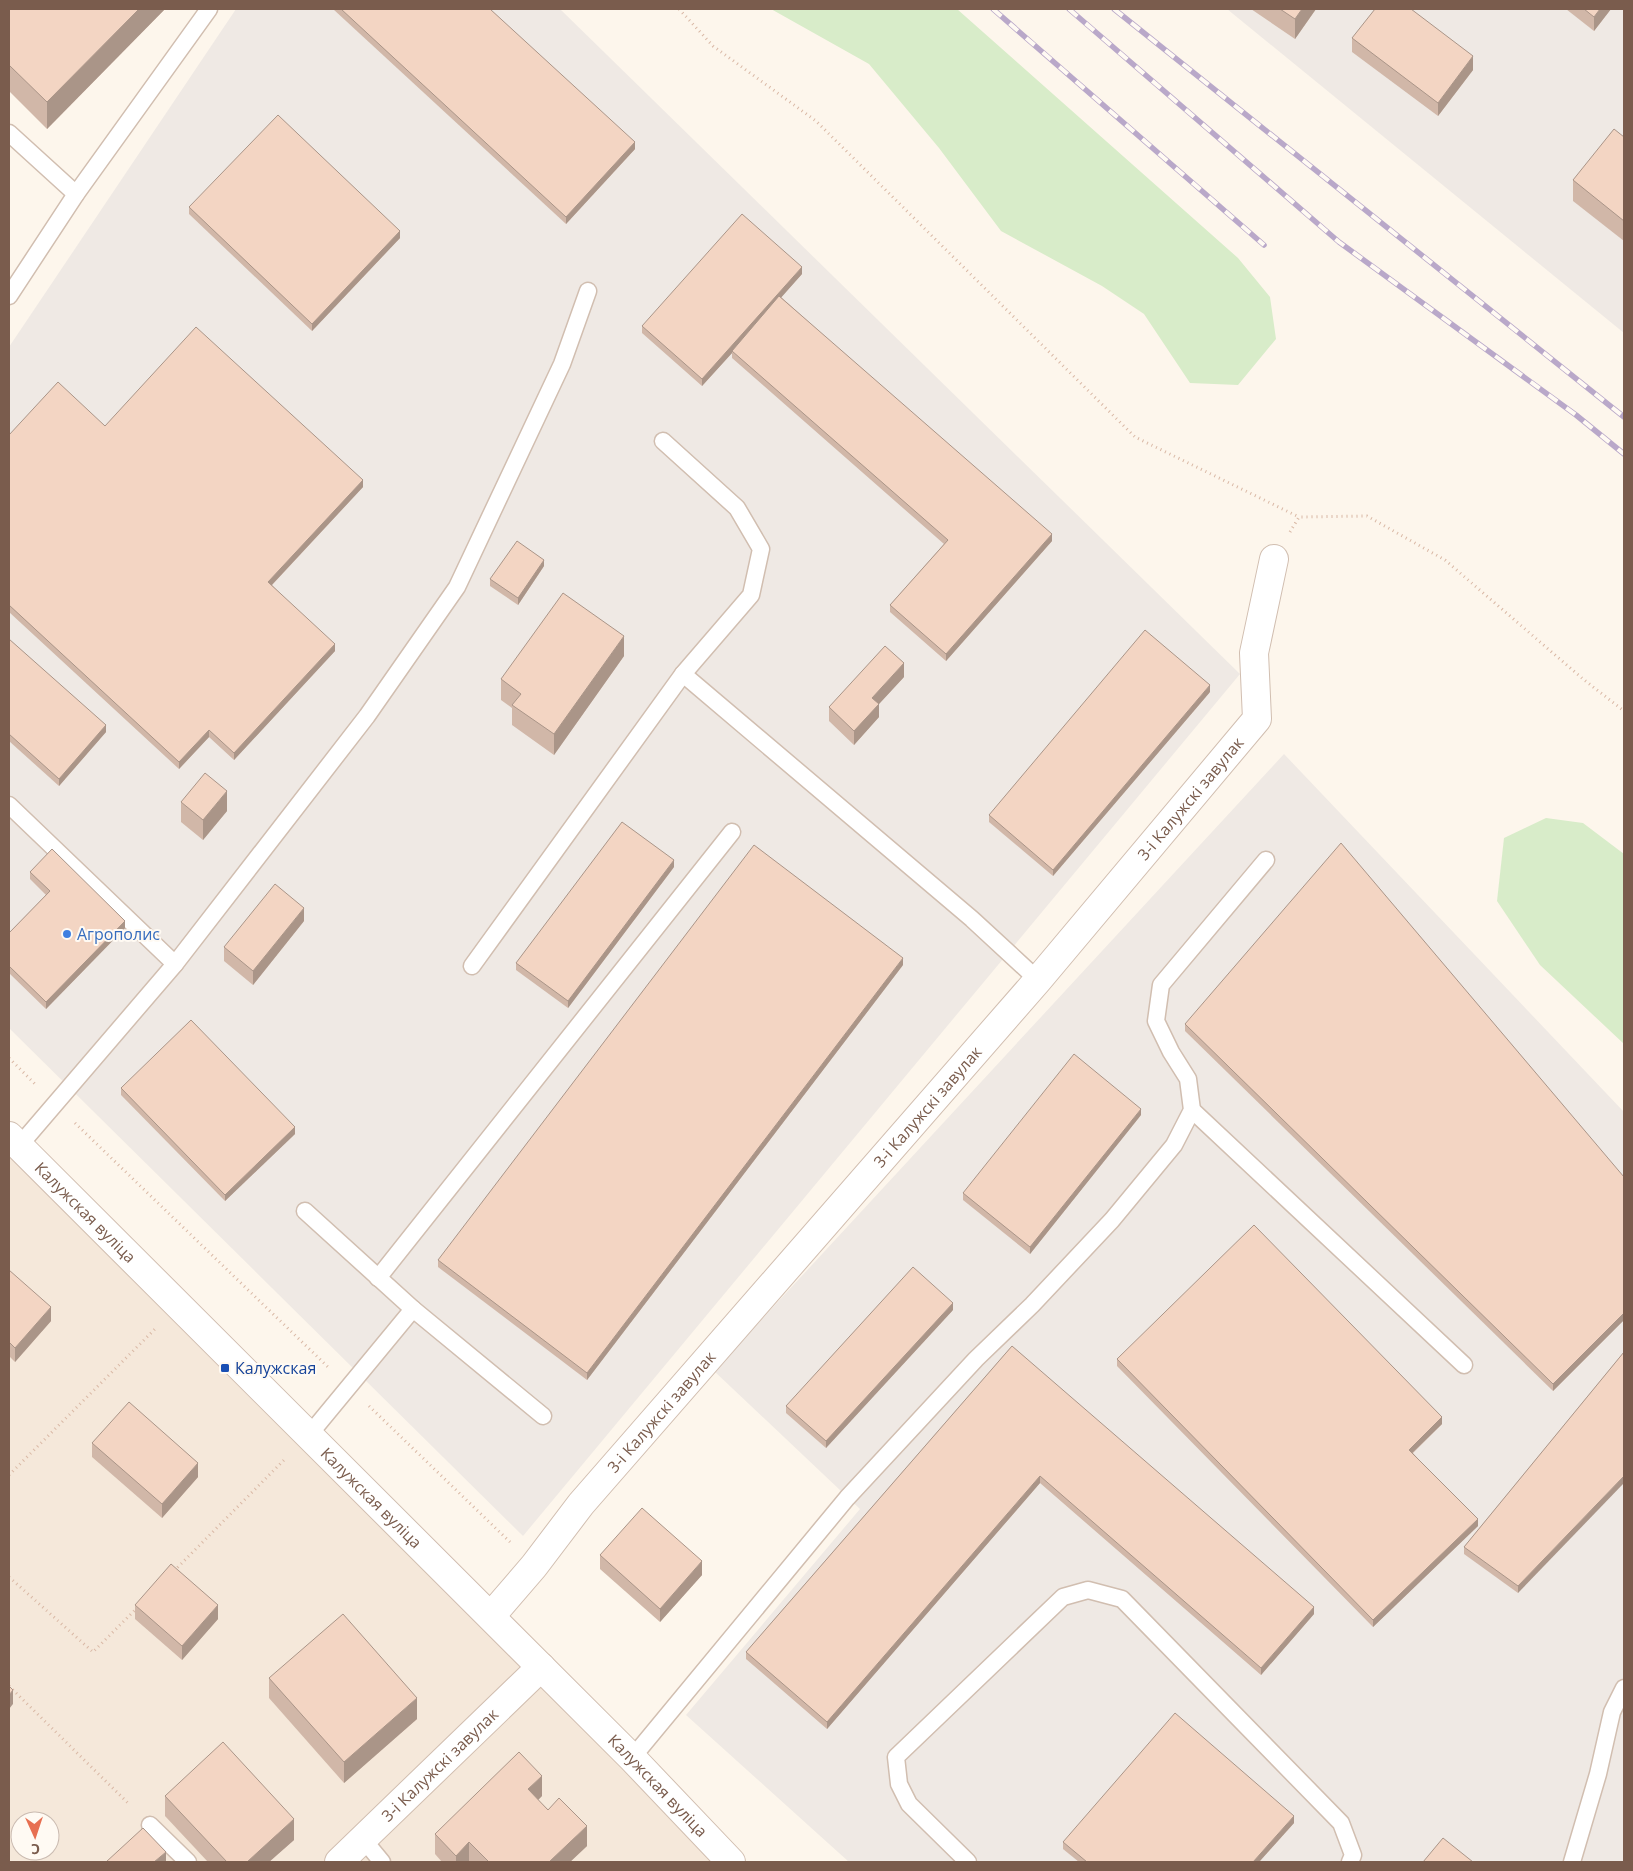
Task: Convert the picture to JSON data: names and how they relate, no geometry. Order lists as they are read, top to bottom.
{
  "streets": {
    "street": ["3-і Калужскі завулак", "Калужская вуліца"]
  },
  "crossings": [
    ["3-і Калужскі завулак", "Калужская вуліца"]
  ],
  "places": {
    "other": ["Агрополис"],
    "transit": ["Калужская"]
  },
  "north": "bottom"
}
